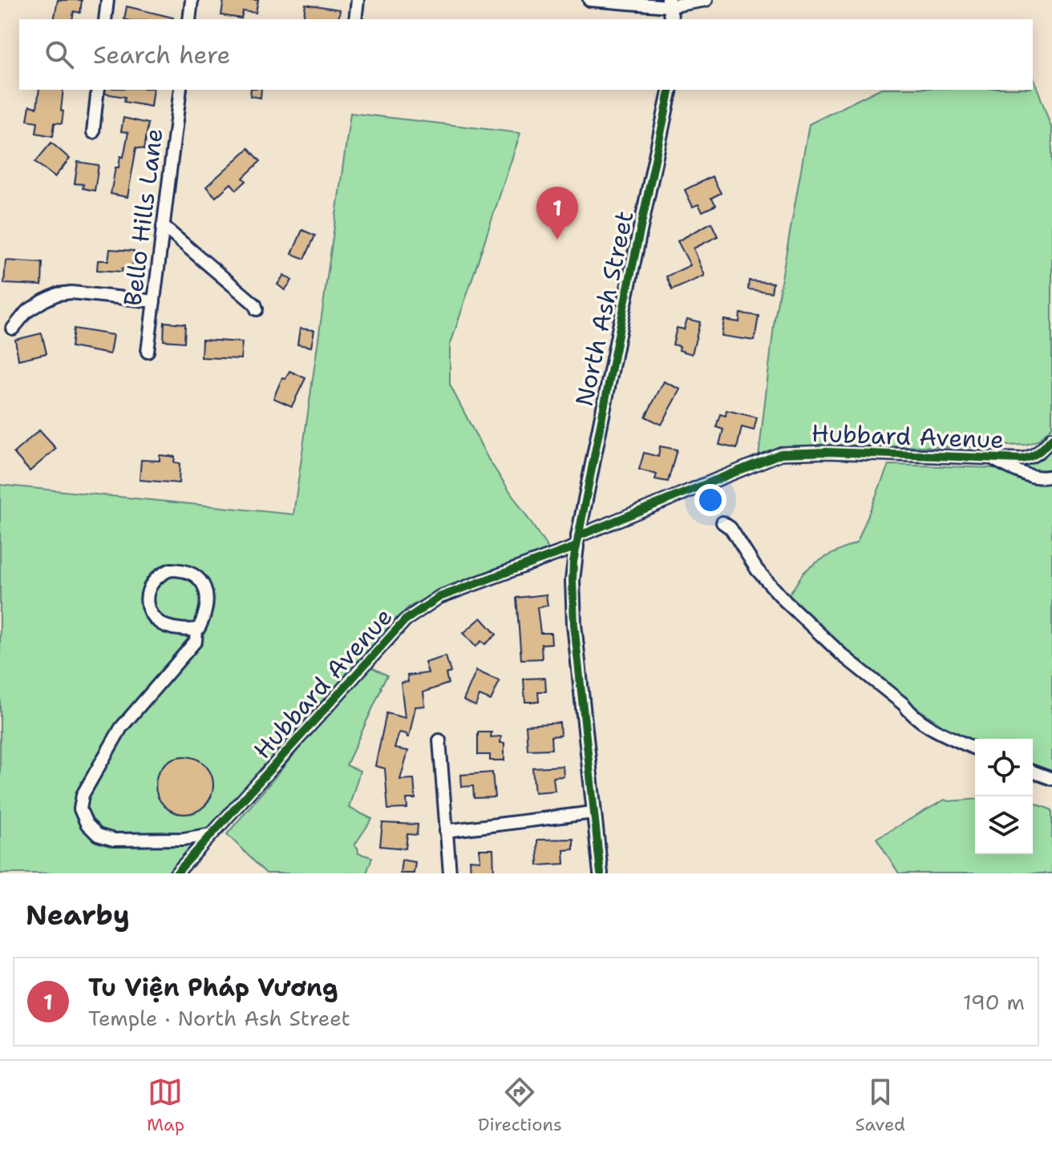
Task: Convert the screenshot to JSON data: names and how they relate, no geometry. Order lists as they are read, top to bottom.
{
  "streets": {
    "main road": ["North Ash Street"],
    "street": ["Bello Hills Lane", "Hubbard Avenue"]
  },
  "crossings": [
    ["North Ash Street", "Hubbard Avenue"]
  ],
  "page": {
    "search": "Search here",
    "pins": "1",
    "heading": "Nearby",
    "list": [
      {
        "mark": "1",
        "name": "Tu Viện Pháp Vương",
        "note": "Temple · North Ash Street",
        "value": "190 m"
      }
    ],
    "nav": ["Map", "Directions", "Saved"]
  }
}
